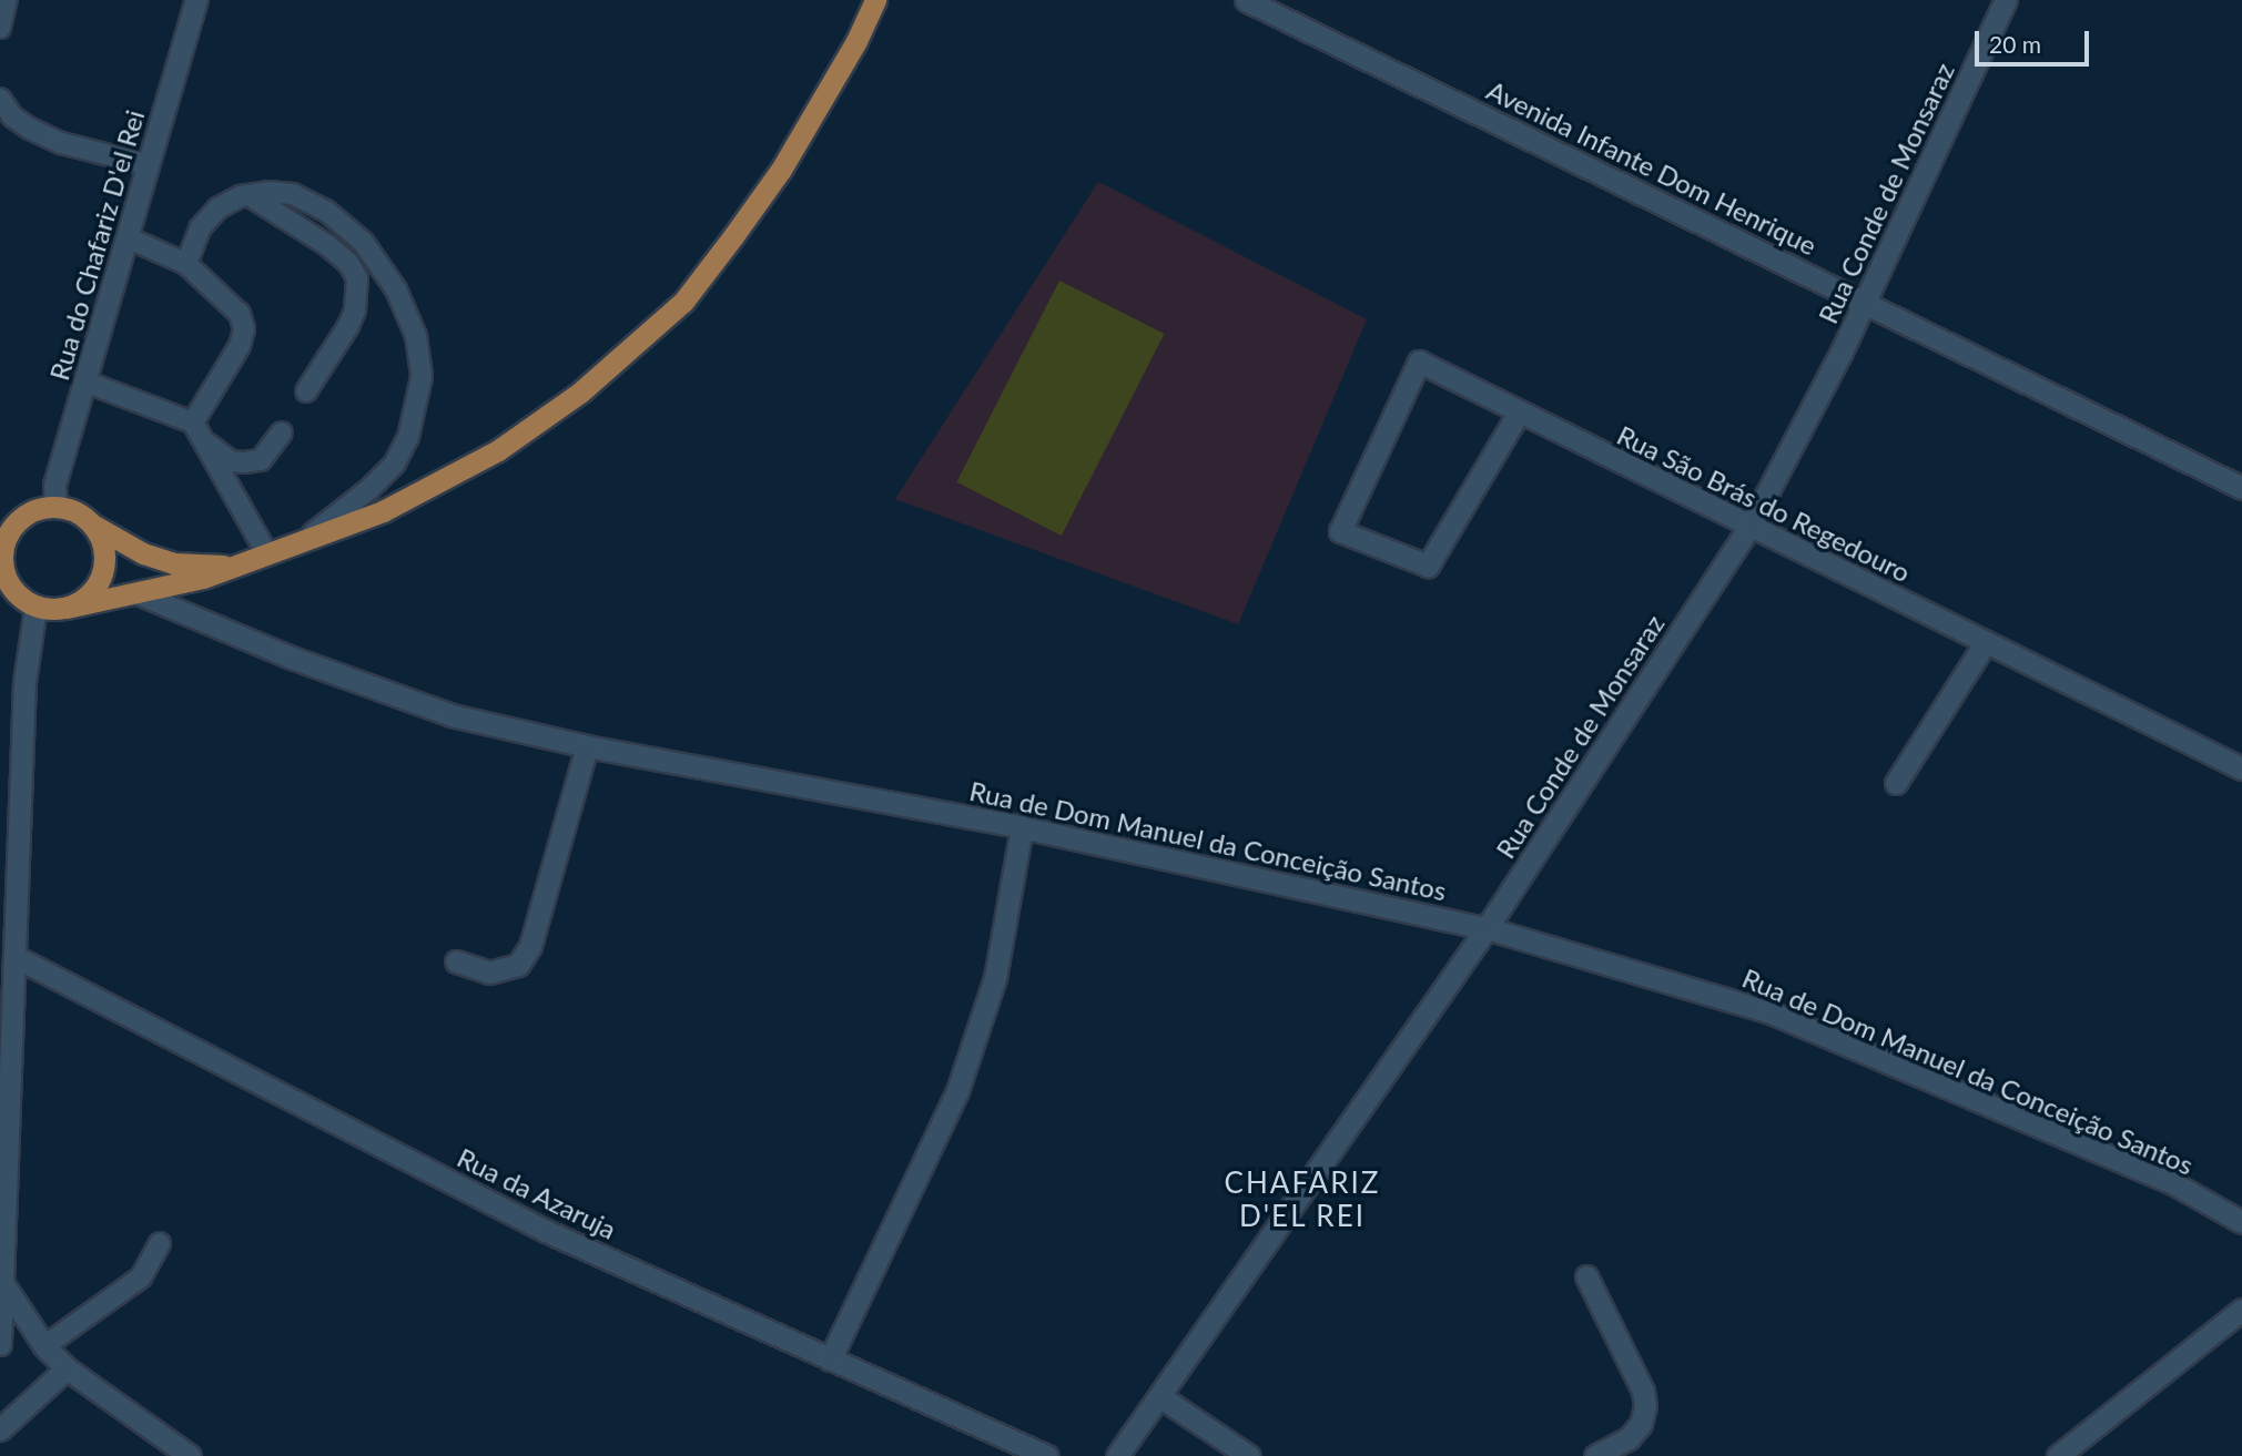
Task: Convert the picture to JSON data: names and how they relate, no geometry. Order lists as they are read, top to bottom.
{
  "streets": {
    "street": [
      "Avenida Infante Dom Henrique",
      "Rua Conde de Monsaraz",
      "Rua do Chafariz D'el Rei",
      "Rua São Brás do Regedouro",
      "Rua de Dom Manuel da Conceição Santos",
      "Rua da Azaruja"
    ]
  },
  "crossings": [
    ["Avenida Infante Dom Henrique", "Rua Conde de Monsaraz"],
    ["Rua Conde de Monsaraz", "Rua São Brás do Regedouro"],
    ["Rua Conde de Monsaraz", "Rua de Dom Manuel da Conceição Santos"]
  ],
  "districts": ["CHAFARIZ D'EL REI"],
  "scale_bar": "20 m"
}
